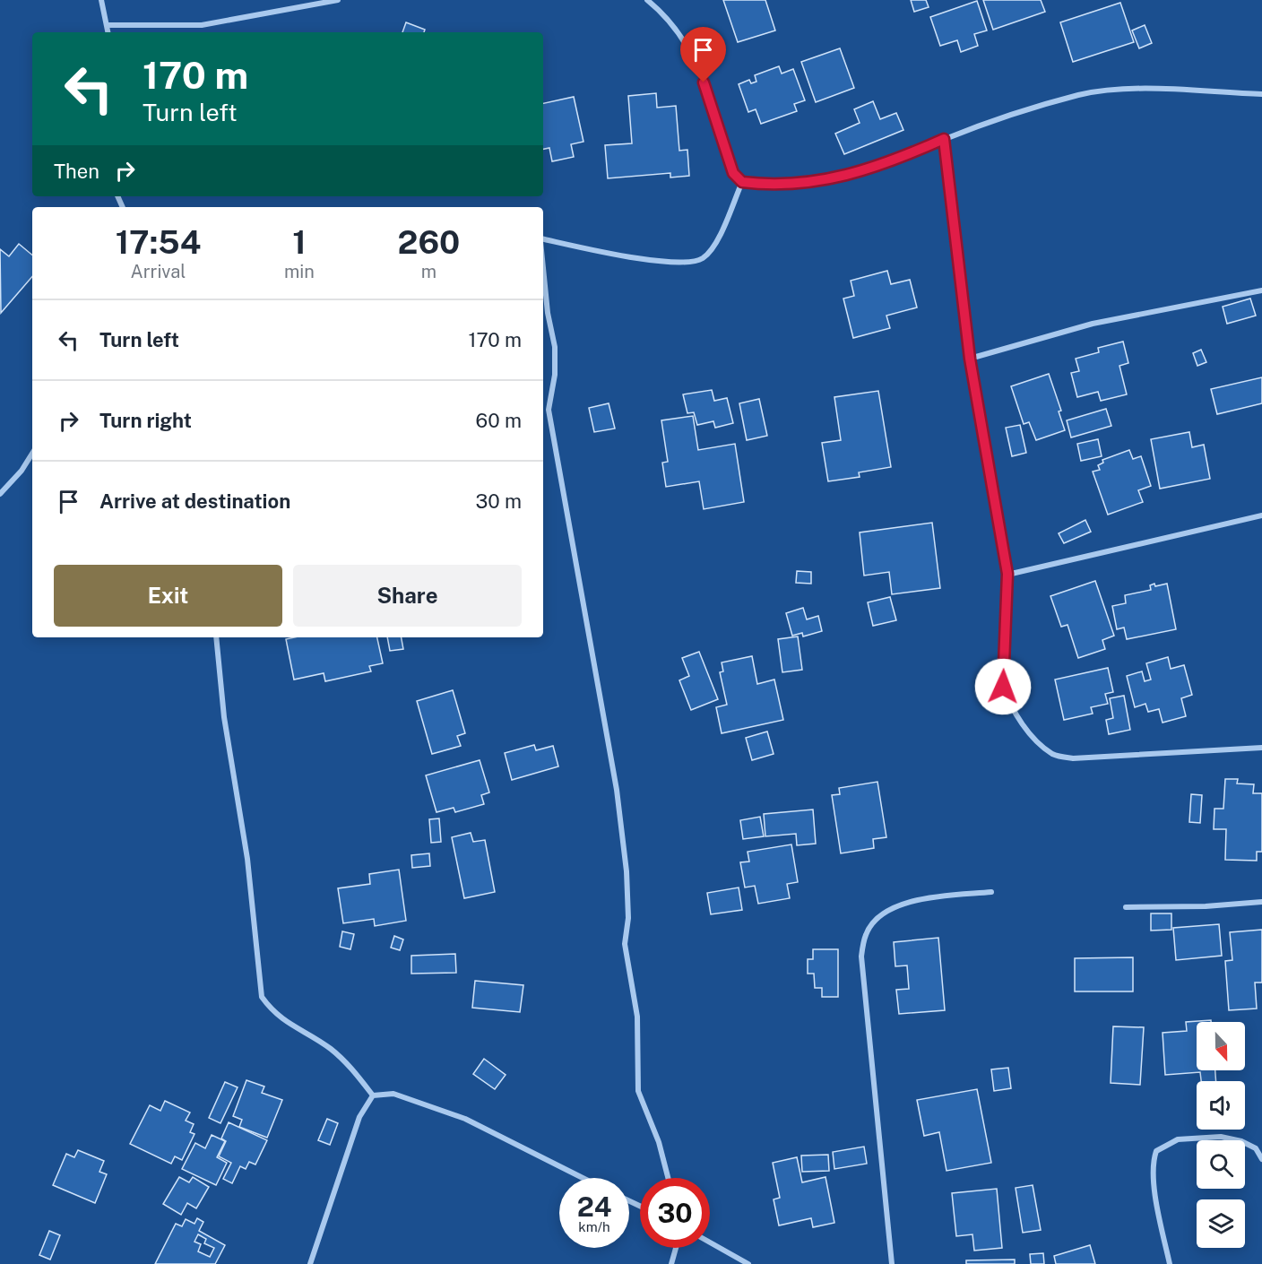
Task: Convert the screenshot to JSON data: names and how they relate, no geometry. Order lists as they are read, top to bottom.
{
  "north": "bottom",
  "page": {
    "turn": ["170 m", "Turn left"],
    "then": "Then",
    "eta": [
      "17:54",
      "Arrival",
      "1",
      "min",
      "260",
      "m"
    ],
    "list": [
      {
        "name": "Turn left",
        "value": "170 m"
      },
      {
        "name": "Turn right",
        "value": "60 m"
      },
      {
        "name": "Arrive at destination",
        "value": "30 m"
      }
    ],
    "buttons": ["Exit", "Share"],
    "speed": "24 km/h",
    "limit": "30"
  }
}
